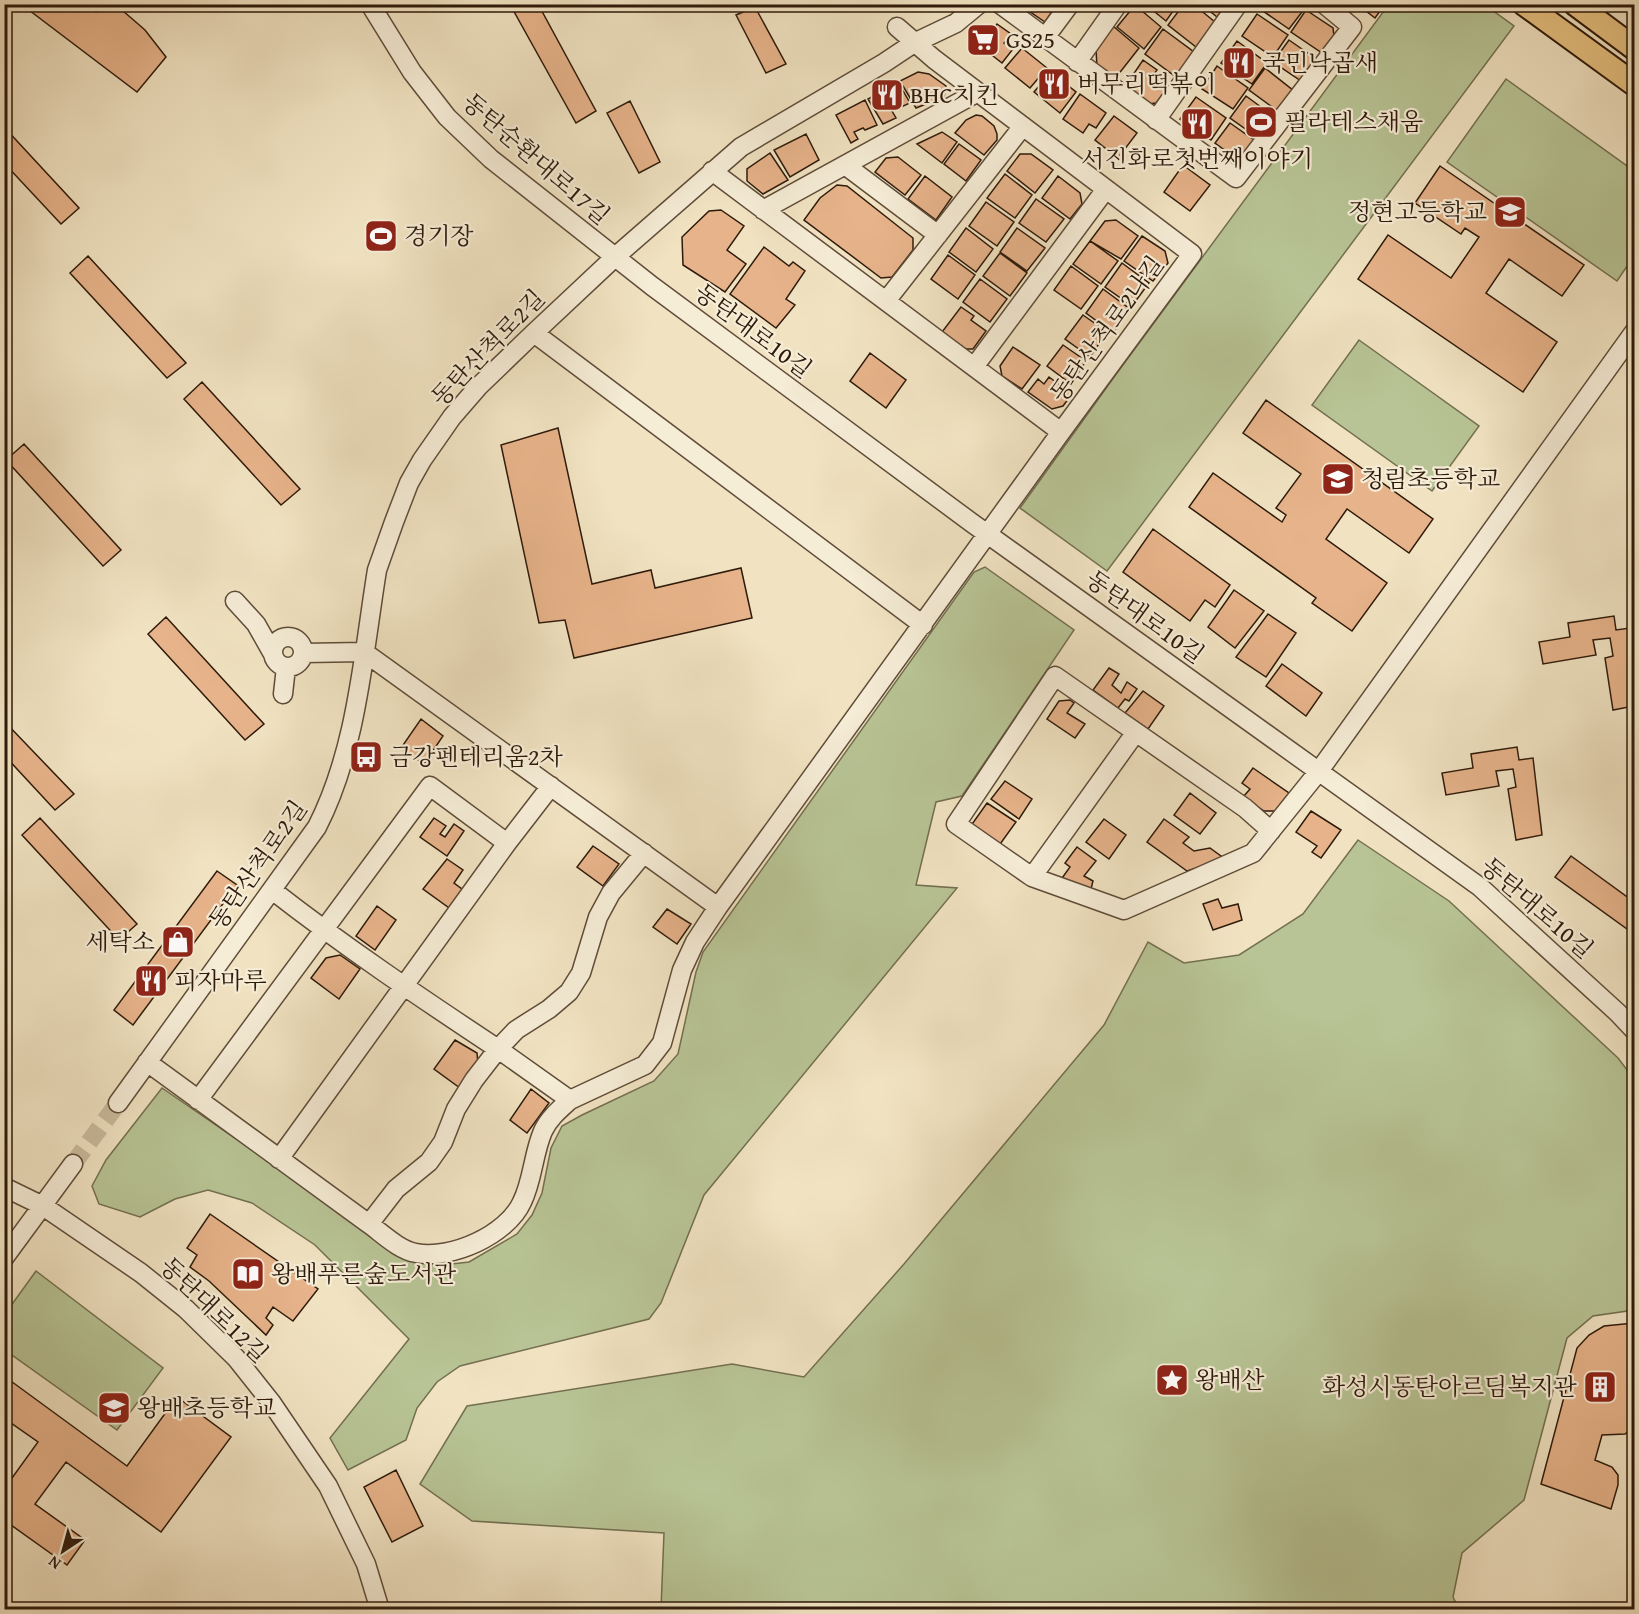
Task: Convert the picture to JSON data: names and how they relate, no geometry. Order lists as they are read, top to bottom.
{
  "streets": {
    "street": [
      "동탄순환대로17길",
      "동탄산척로2나길",
      "동탄대로10길",
      "동탄산척로2길",
      "동탄대로12길"
    ]
  },
  "crossings": [
    ["동탄순환대로17길", "동탄대로10길"],
    ["동탄순환대로17길", "동탄산척로2길"],
    ["동탄산척로2나길", "동탄대로10길"],
    ["동탄산척로2나길", "동탄산척로2길"],
    ["동탄대로10길", "동탄산척로2길"]
  ],
  "places": {
    "supermarket": ["GS25"],
    "restaurant": [
      "국민낙곱새",
      "버무리떡볶이",
      "BHC치킨",
      "서진화로첫번째이야기",
      "피자마루"
    ],
    "sports": ["필라테스채움", "경기장"],
    "school or university": ["정현고등학교", "청림초등학교", "왕배초등학교"],
    "bus stop": ["금강펜테리움2차"],
    "shop": ["세탁소"],
    "library": ["왕배푸른숲도서관"],
    "place": ["왕배산"],
    "building": ["화성시동탄아르딤복지관"]
  },
  "north": "bottom left"
}
